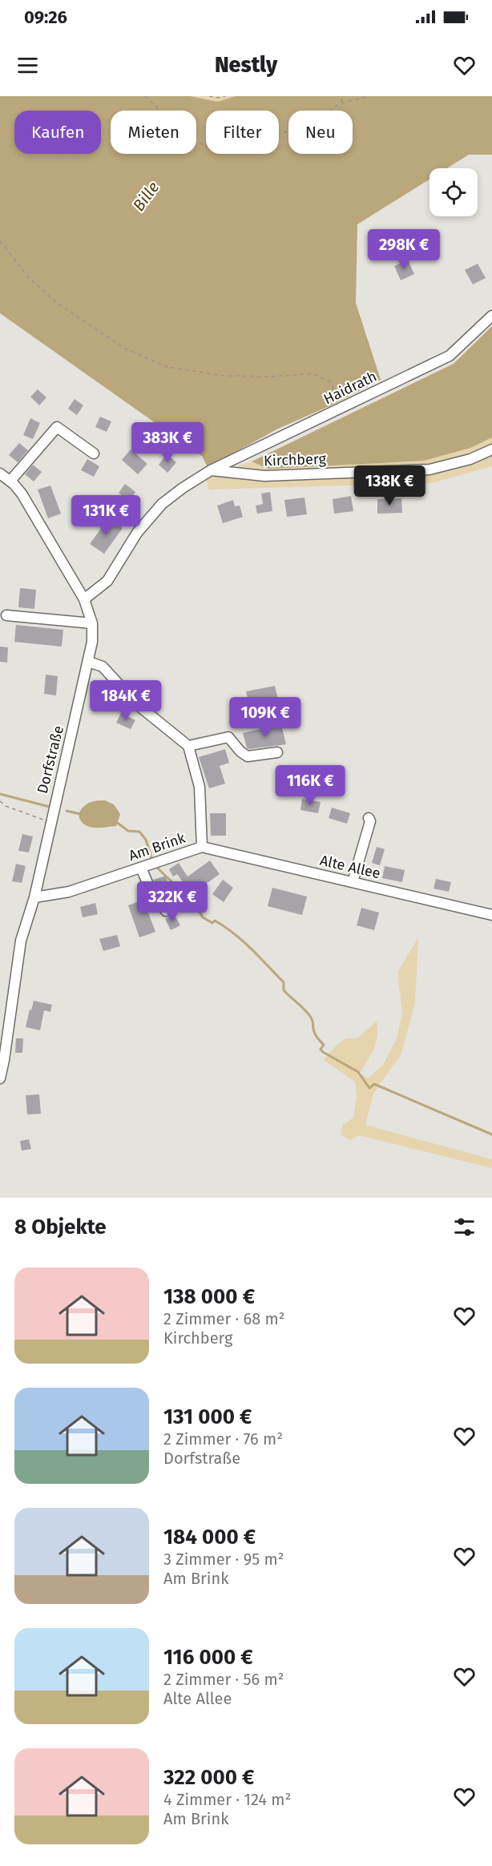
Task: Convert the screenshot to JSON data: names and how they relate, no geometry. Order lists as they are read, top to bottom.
{
  "streets": {
    "street": [
      "Haidrath",
      "Kirchberg",
      "Dorfstraße",
      "Am Brink",
      "Alte Allee"
    ]
  },
  "crossings": [
    ["Haidrath", "Kirchberg"],
    ["Dorfstraße", "Am Brink"],
    ["Am Brink", "Alte Allee"]
  ],
  "water": ["Bille"],
  "page": {
    "status": "09:26",
    "header": "Nestly",
    "chip": [
      "Kaufen",
      "Mieten",
      "Filter",
      "Neu"
    ],
    "price": [
      "298K €",
      "383K €",
      "138K €",
      "131K €",
      "184K €",
      "109K €",
      "116K €",
      "322K €"
    ],
    "heading": "8 Objekte",
    "list": [
      {
        "name": "138 000 €",
        "note": "2 Zimmer · 68 m² · Kirchberg"
      },
      {
        "name": "131 000 €",
        "note": "2 Zimmer · 76 m² · Dorfstraße"
      },
      {
        "name": "184 000 €",
        "note": "3 Zimmer · 95 m² · Am Brink"
      },
      {
        "name": "116 000 €",
        "note": "2 Zimmer · 56 m² · Alte Allee"
      },
      {
        "name": "322 000 €",
        "note": "4 Zimmer · 124 m² · Am Brink"
      }
    ]
  }
}
